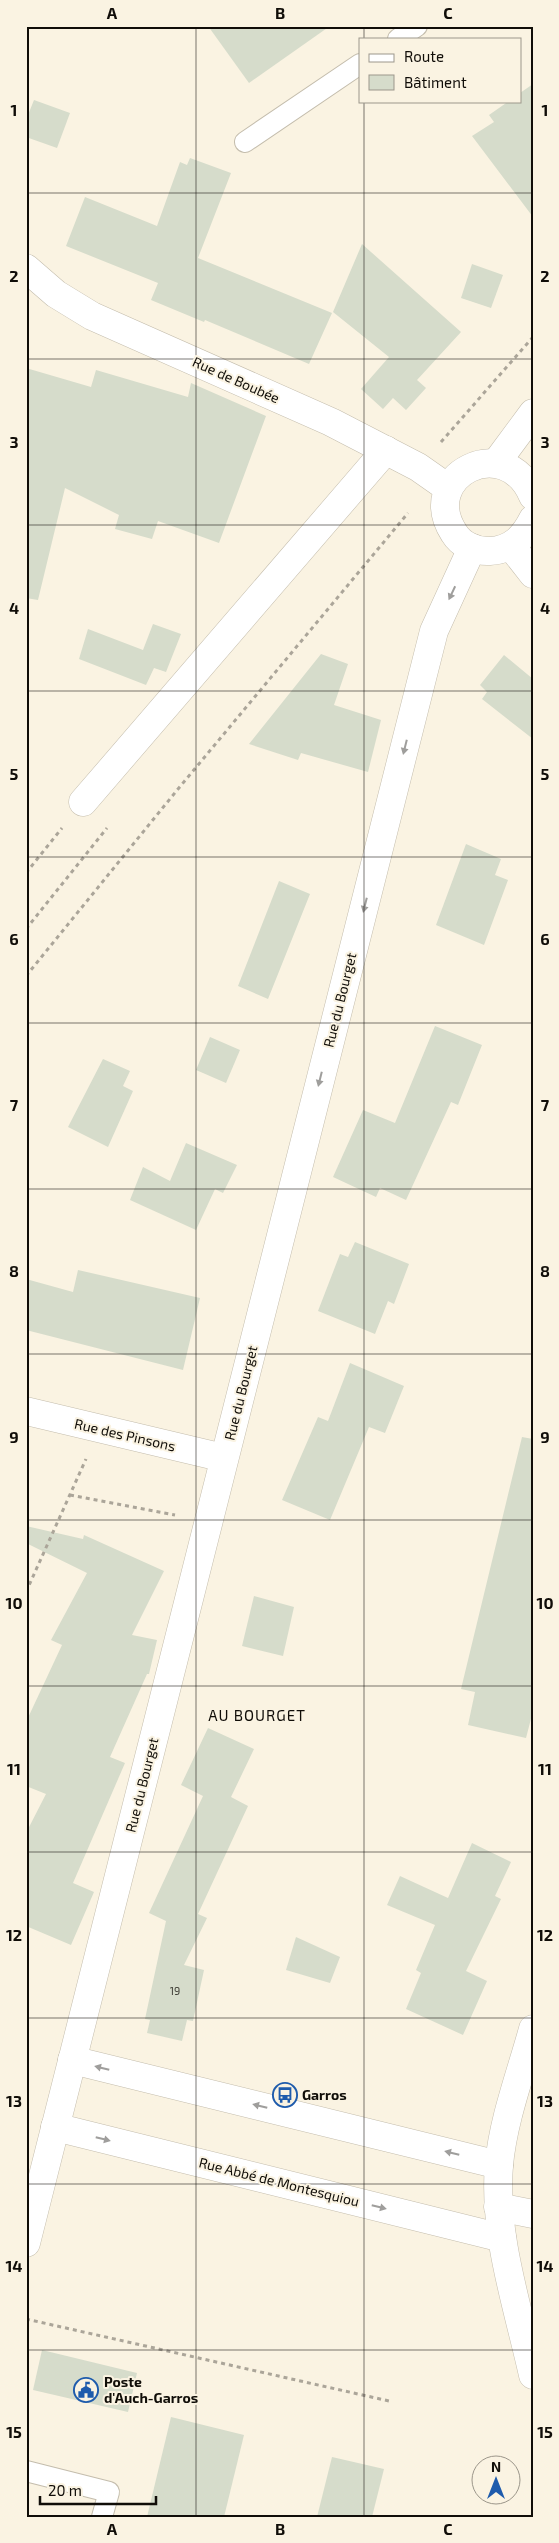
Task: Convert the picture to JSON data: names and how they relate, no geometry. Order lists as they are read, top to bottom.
{
  "streets": {
    "street": [
      "Rue de Boubée",
      "Rue du Bourget",
      "Rue des Pinsons",
      "Rue Abbé de Montesquiou"
    ]
  },
  "crossings": [
    ["Rue du Bourget", "Rue des Pinsons"],
    ["Rue du Bourget", "Rue Abbé de Montesquiou"]
  ],
  "districts": ["AU BOURGET"],
  "places": {
    "bus stop": ["Garros"],
    "public building": ["Poste d'Auch-Garros"]
  },
  "house_numbers": ["19"],
  "legend": ["Route", "Bâtiment"],
  "scale_bar": "20 m",
  "north": "top",
  "grid": {
    "columns": ["A", "B", "C"],
    "rows": [
      "1",
      "2",
      "3",
      "4",
      "5",
      "6",
      "7",
      "8",
      "9",
      "10",
      "11",
      "12",
      "13",
      "14",
      "15"
    ]
  }
}
